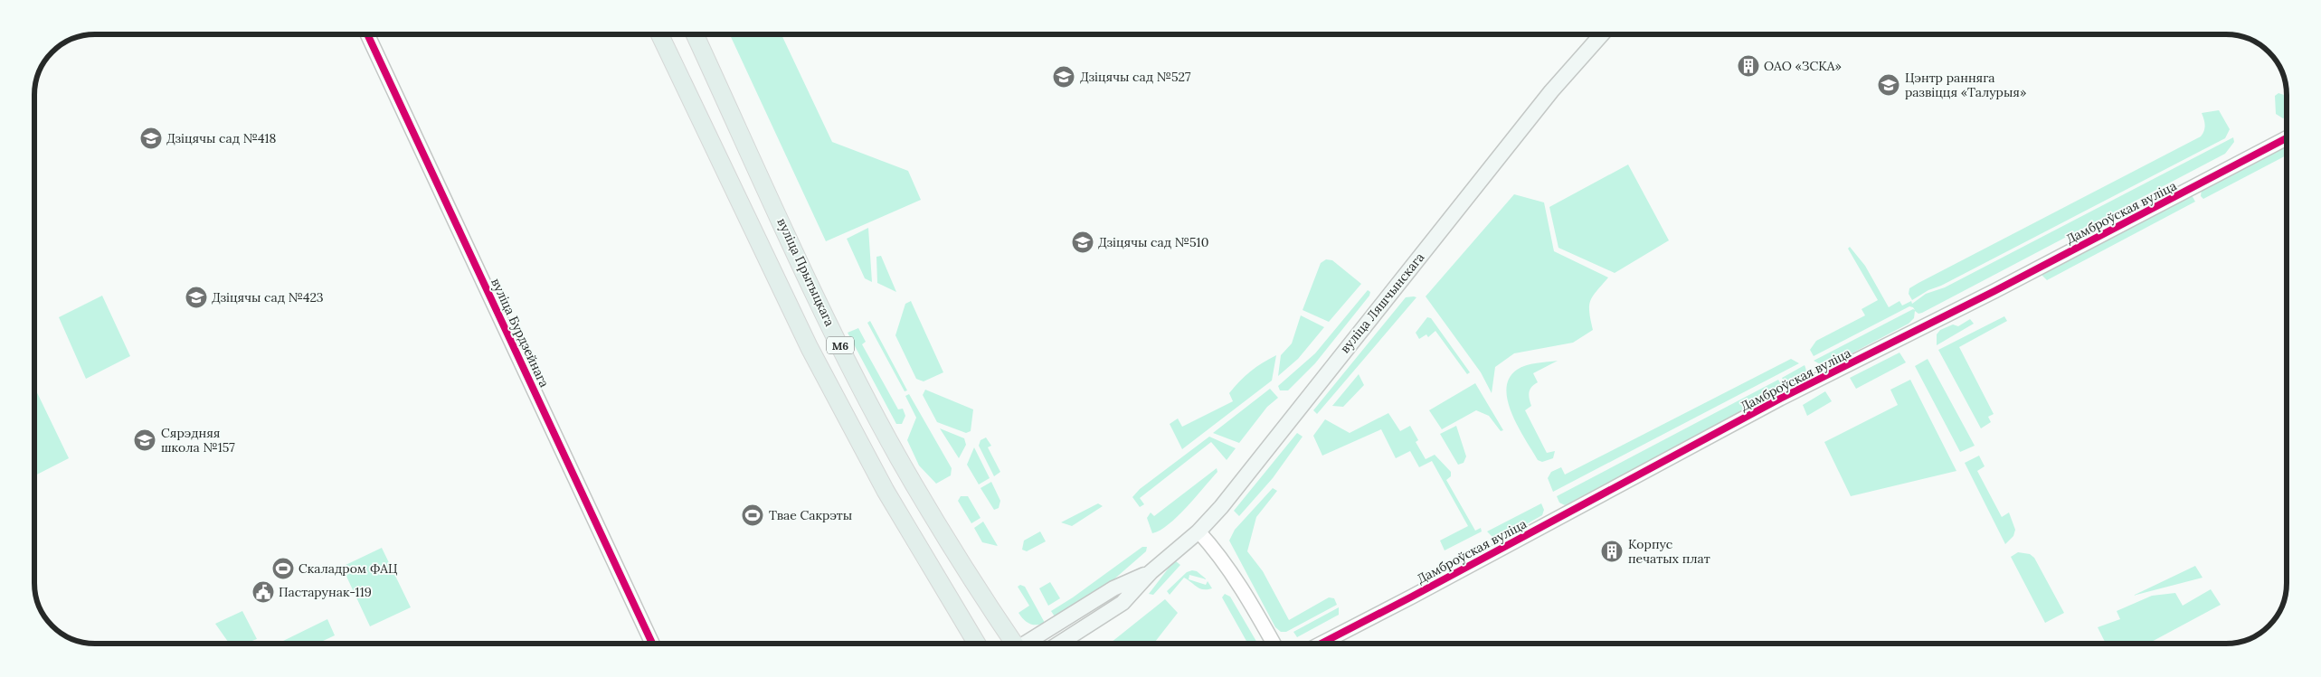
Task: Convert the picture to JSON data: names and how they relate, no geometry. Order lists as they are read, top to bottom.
{
  "streets": {
    "main road": ["вуліца Прытыцкага", "вуліца Ляшчынскага", "М6"],
    "street": ["Дамброўская вуліца", "вуліца Бурдзейнага"]
  },
  "places": {
    "building": ["ОАО «ЗСКА»", "Корпус печатых плат"],
    "school or university": [
      "Дзіцячы сад №527",
      "Цэнтр ранняга развіцця «Талурыя»",
      "Дзіцячы сад №418",
      "Дзіцячы сад №510",
      "Дзіцячы сад №423",
      "Сярэдняя школа №157"
    ],
    "sports": ["Твае Сакрэты", "Скаладром ФАЦ"],
    "public building": ["Пастарунак-119"]
  }
}
